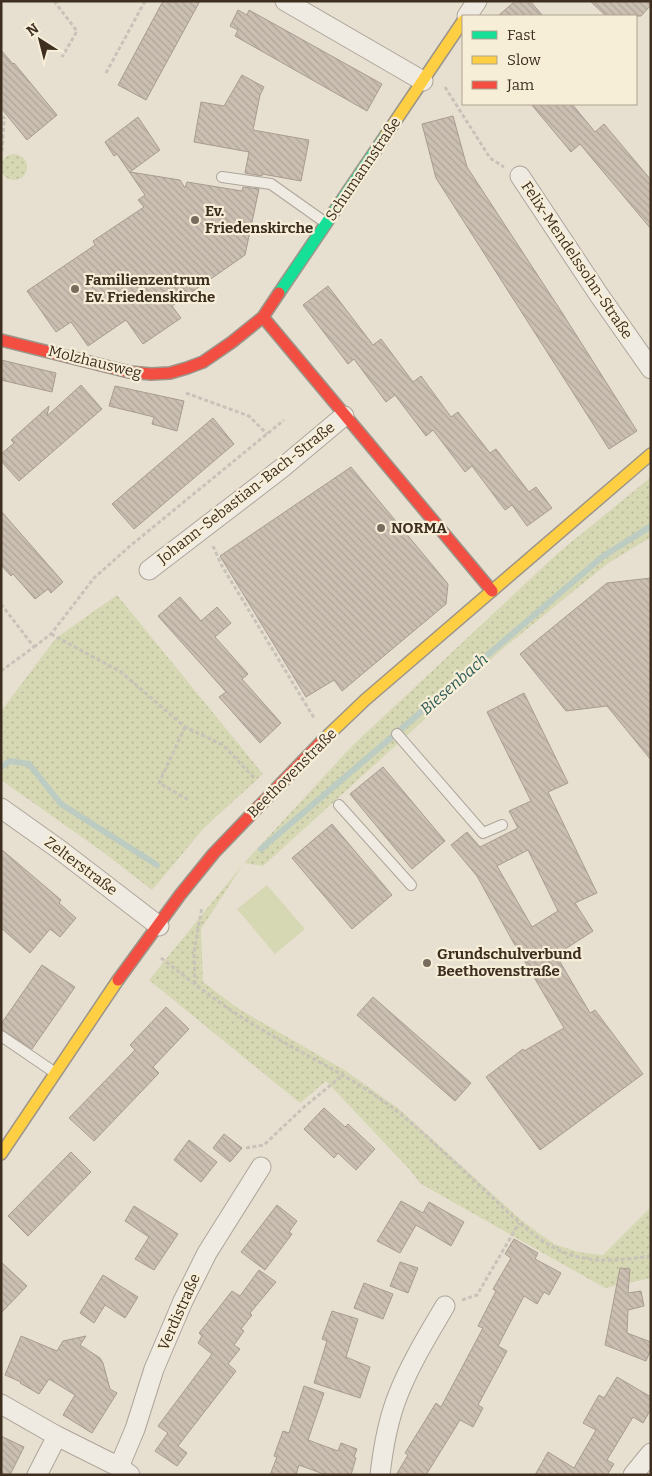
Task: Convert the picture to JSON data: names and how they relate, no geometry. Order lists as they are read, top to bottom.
{
  "streets": {
    "street": [
      "Schumannstraße",
      "Felix-Mendelssohn-Straße",
      "Molzhausweg",
      "Johann-Sebastian-Bach-Straße",
      "Beethovenstraße",
      "Zelterstraße",
      "Verdistraße"
    ]
  },
  "crossings": [
    ["Schumannstraße", "Molzhausweg"],
    ["Schumannstraße", "Johann-Sebastian-Bach-Straße"],
    ["Molzhausweg", "Johann-Sebastian-Bach-Straße"],
    ["Johann-Sebastian-Bach-Straße", "Beethovenstraße"],
    ["Beethovenstraße", "Zelterstraße"]
  ],
  "water": ["Biesenbach"],
  "places": [
    "Ev. Friedenskirche",
    "Familienzentrum Ev. Friedenskirche",
    "NORMA",
    "Grundschulverbund Beethovenstraße"
  ],
  "legend": ["Fast", "Slow", "Jam"],
  "north": "top left"
}
